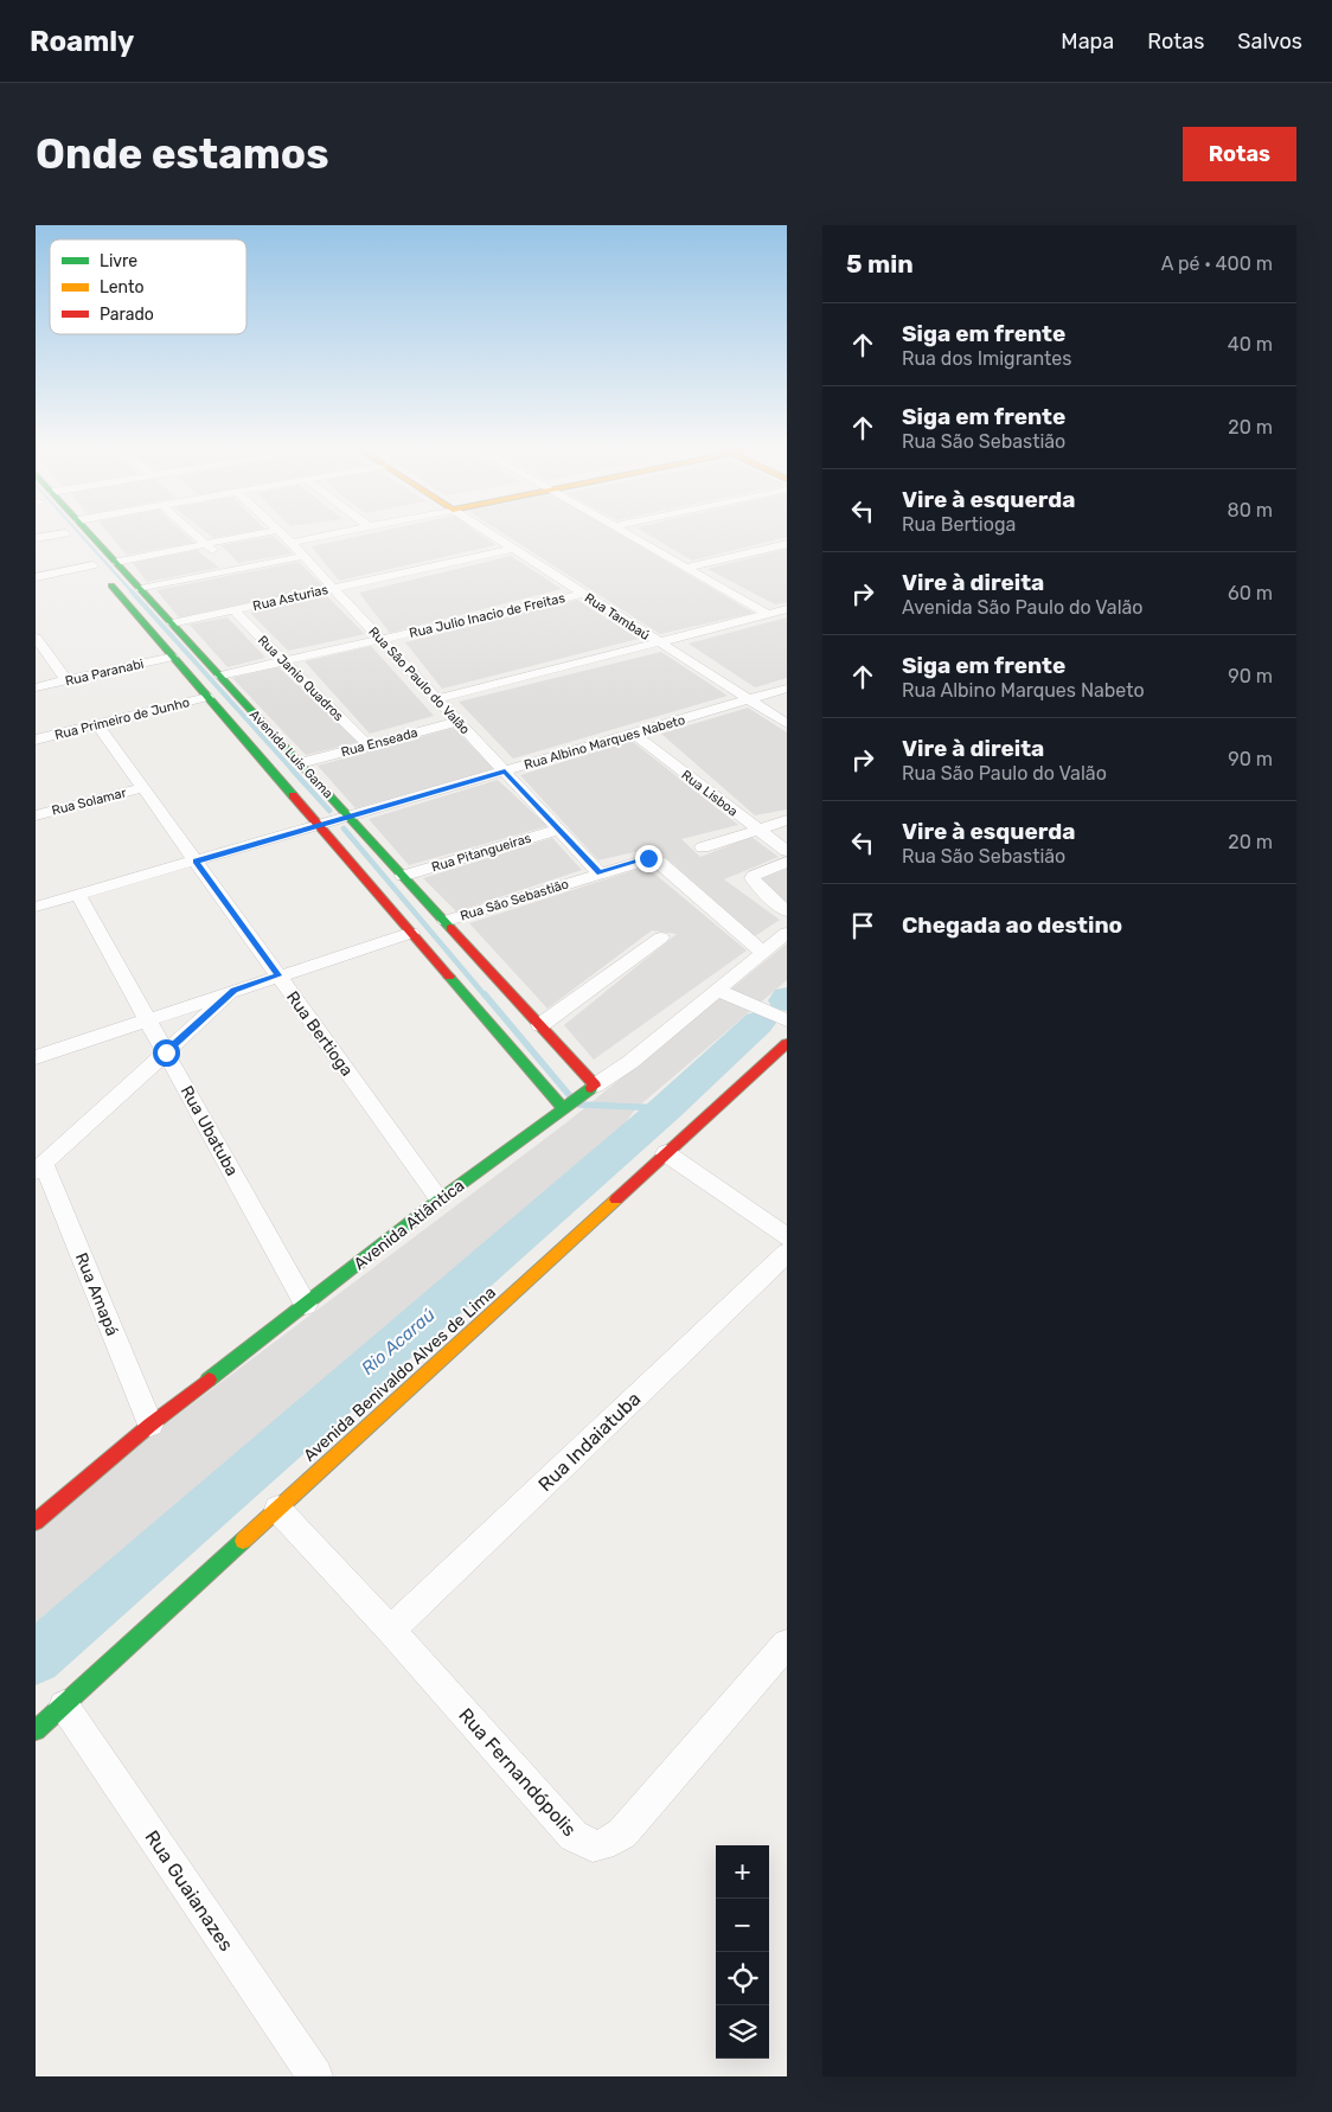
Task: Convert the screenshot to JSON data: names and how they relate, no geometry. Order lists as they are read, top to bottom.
{
  "streets": {
    "street": [
      "Rua Asturias",
      "Rua Julio Inacio de Freitas",
      "Rua Tambaú",
      "Rua Paranabi",
      "Rua Janio Quadros",
      "Rua São Paulo do Valão",
      "Rua Primeiro de Junho",
      "Rua Enseada",
      "Rua Albino Marques Nabeto",
      "Avenida Luis Gama",
      "Rua Lisboa",
      "Rua Solamar",
      "Rua Pitangueiras",
      "Rua São Sebastião",
      "Rua Bertioga",
      "Rua Ubatuba",
      "Avenida Atlântica",
      "Rua Amapá",
      "Avenida Benivaldo Alves de Lima",
      "Rua Indaiatuba",
      "Rua Fernandópolis",
      "Rua Guaianazes"
    ]
  },
  "crossings": [
    ["Rua Asturias", "Rua Tambaú"],
    ["Rua Asturias", "Rua Janio Quadros"],
    ["Rua Asturias", "Rua São Paulo do Valão"],
    ["Rua Asturias", "Avenida Luis Gama"],
    ["Rua Julio Inacio de Freitas", "Rua Tambaú"],
    ["Rua Julio Inacio de Freitas", "Rua Janio Quadros"],
    ["Rua Julio Inacio de Freitas", "Rua São Paulo do Valão"],
    ["Rua Julio Inacio de Freitas", "Avenida Luis Gama"],
    ["Rua Tambaú", "Rua Albino Marques Nabeto"],
    ["Rua Paranabi", "Avenida Luis Gama"],
    ["Rua Janio Quadros", "Rua Enseada"],
    ["Rua São Paulo do Valão", "Rua Enseada"],
    ["Rua São Paulo do Valão", "Rua Albino Marques Nabeto"],
    ["Rua São Paulo do Valão", "Rua Pitangueiras"],
    ["Rua São Paulo do Valão", "Rua São Sebastião"],
    ["Rua Primeiro de Junho", "Avenida Luis Gama"],
    ["Rua Primeiro de Junho", "Rua Bertioga"],
    ["Rua Enseada", "Avenida Luis Gama"],
    ["Rua Albino Marques Nabeto", "Avenida Luis Gama"],
    ["Rua Albino Marques Nabeto", "Rua Lisboa"],
    ["Rua Albino Marques Nabeto", "Rua Bertioga"],
    ["Rua Albino Marques Nabeto", "Rua Ubatuba"],
    ["Avenida Luis Gama", "Rua Pitangueiras"],
    ["Avenida Luis Gama", "Rua São Sebastião"],
    ["Avenida Luis Gama", "Avenida Atlântica"],
    ["Rua Solamar", "Rua Bertioga"],
    ["Rua São Sebastião", "Avenida Atlântica"],
    ["Rua Bertioga", "Avenida Atlântica"],
    ["Rua Ubatuba", "Avenida Atlântica"],
    ["Avenida Atlântica", "Rua Amapá"],
    ["Avenida Benivaldo Alves de Lima", "Rua Fernandópolis"],
    ["Avenida Benivaldo Alves de Lima", "Rua Guaianazes"],
    ["Rua Indaiatuba", "Rua Fernandópolis"]
  ],
  "water": ["Rio Acaraú"],
  "legend": ["Livre", "Lento", "Parado"],
  "page": {
    "header": "Roamly",
    "nav": ["Mapa", "Rotas", "Salvos"],
    "buttons": "Rotas",
    "title": "Onde estamos",
    "heading": ["5 min", "A pé · 400 m"],
    "list": [
      ["Siga em frente", "Rua dos Imigrantes", "40 m"],
      ["Siga em frente", "Rua São Sebastião", "20 m"],
      ["Vire à esquerda", "Rua Bertioga", "80 m"],
      ["Vire à direita", "Avenida São Paulo do Valão", "60 m"],
      ["Siga em frente", "Rua Albino Marques Nabeto", "90 m"],
      ["Vire à direita", "Rua São Paulo do Valão", "90 m"],
      ["Vire à esquerda", "Rua São Sebastião", "20 m"],
      "Chegada ao destino"
    ],
    "map_buttons": ["+", "−"]
  }
}
